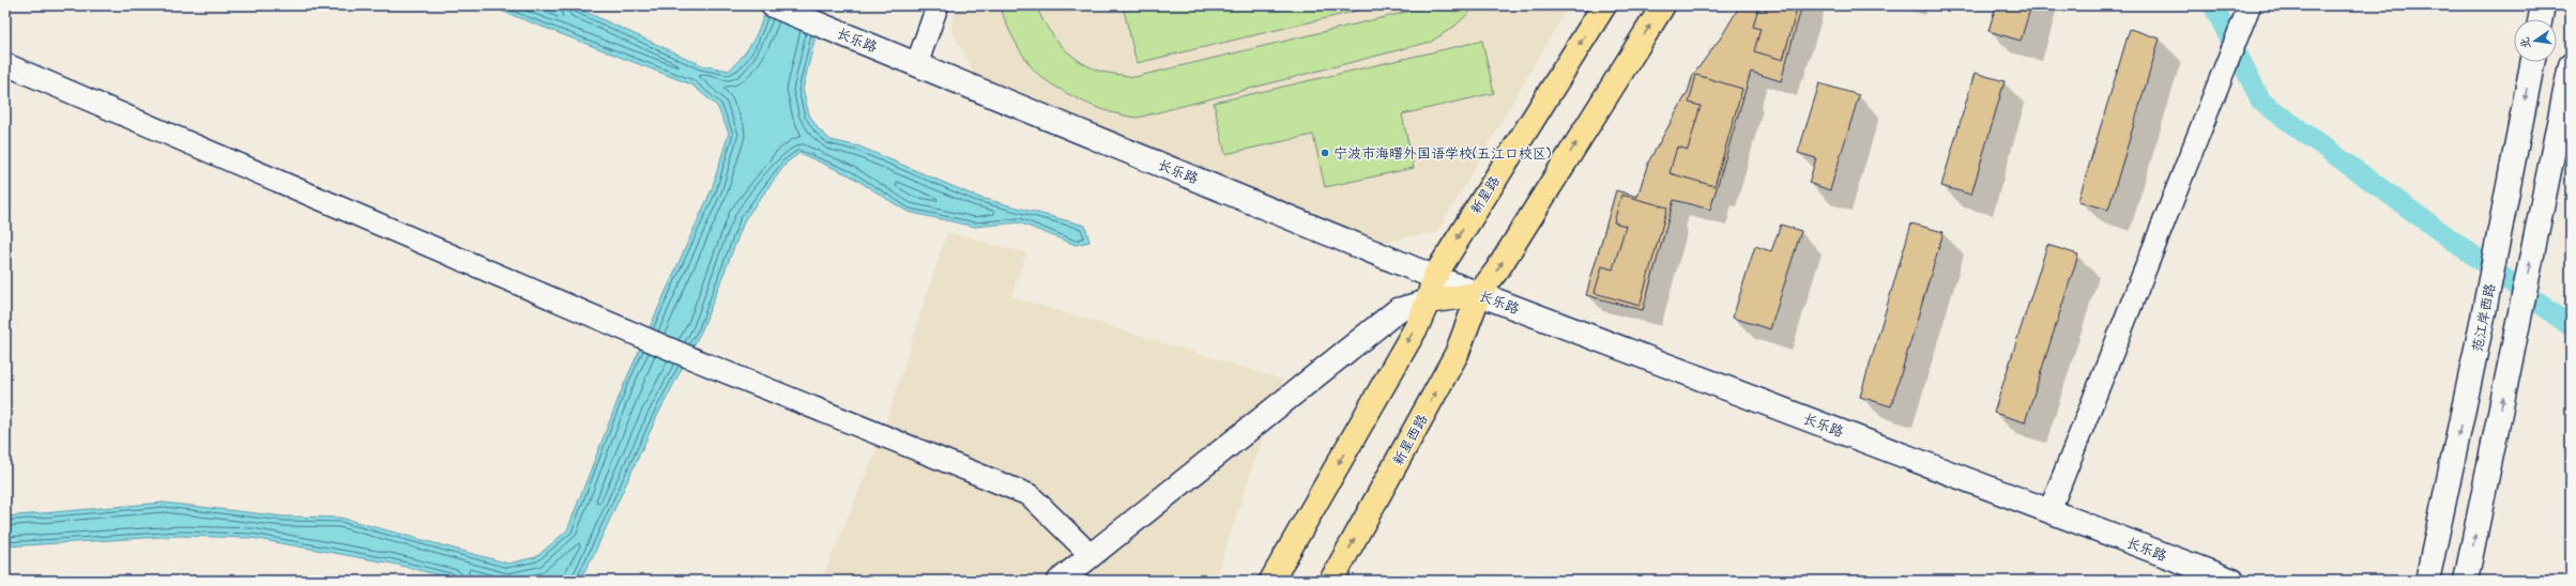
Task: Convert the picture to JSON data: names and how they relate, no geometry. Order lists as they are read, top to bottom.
{
  "streets": {
    "main road": ["新星路", "新星西路"],
    "street": ["长乐路", "范江岸西路"]
  },
  "crossings": [
    ["长乐路", "新星路"],
    ["长乐路", "新星西路"]
  ],
  "one_way": ["新星路"],
  "places": ["宁波市海曙外国语学校(五江口校区)"],
  "north": "left"
}
